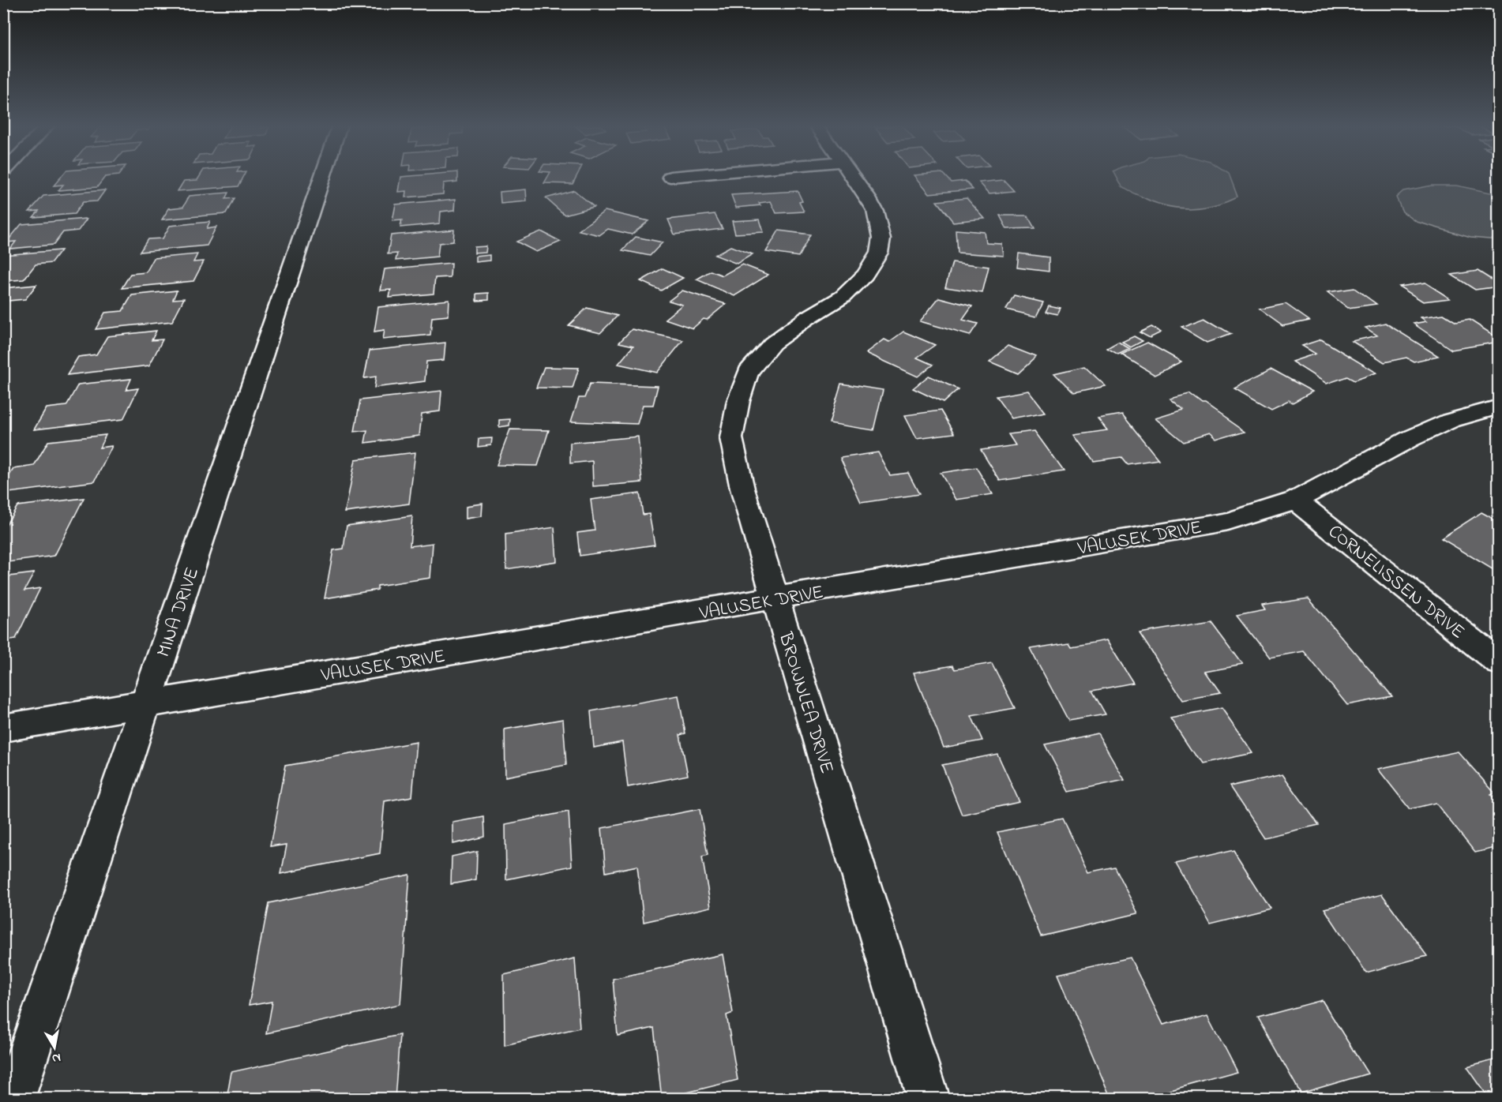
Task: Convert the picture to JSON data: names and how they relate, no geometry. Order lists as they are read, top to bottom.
{
  "streets": {
    "street": [
      "VALUSEK DRIVE",
      "CORNELISSEN DRIVE",
      "MINA DRIVE",
      "BROWNLEA DRIVE"
    ]
  },
  "crossings": [
    ["VALUSEK DRIVE", "CORNELISSEN DRIVE"],
    ["VALUSEK DRIVE", "MINA DRIVE"],
    ["VALUSEK DRIVE", "BROWNLEA DRIVE"]
  ],
  "north": "bottom"
}
